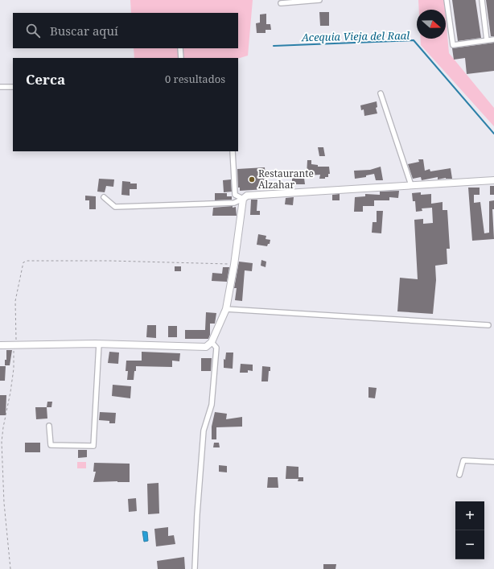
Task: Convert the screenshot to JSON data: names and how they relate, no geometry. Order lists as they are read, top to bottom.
{
  "water": ["Acequia Vieja del Raal"],
  "places": ["Restaurante Alzahar"],
  "north": "right",
  "page": {
    "search": "Buscar aquí",
    "heading": ["Cerca", "0 resultados"],
    "map_buttons": ["+", "−"]
  }
}
